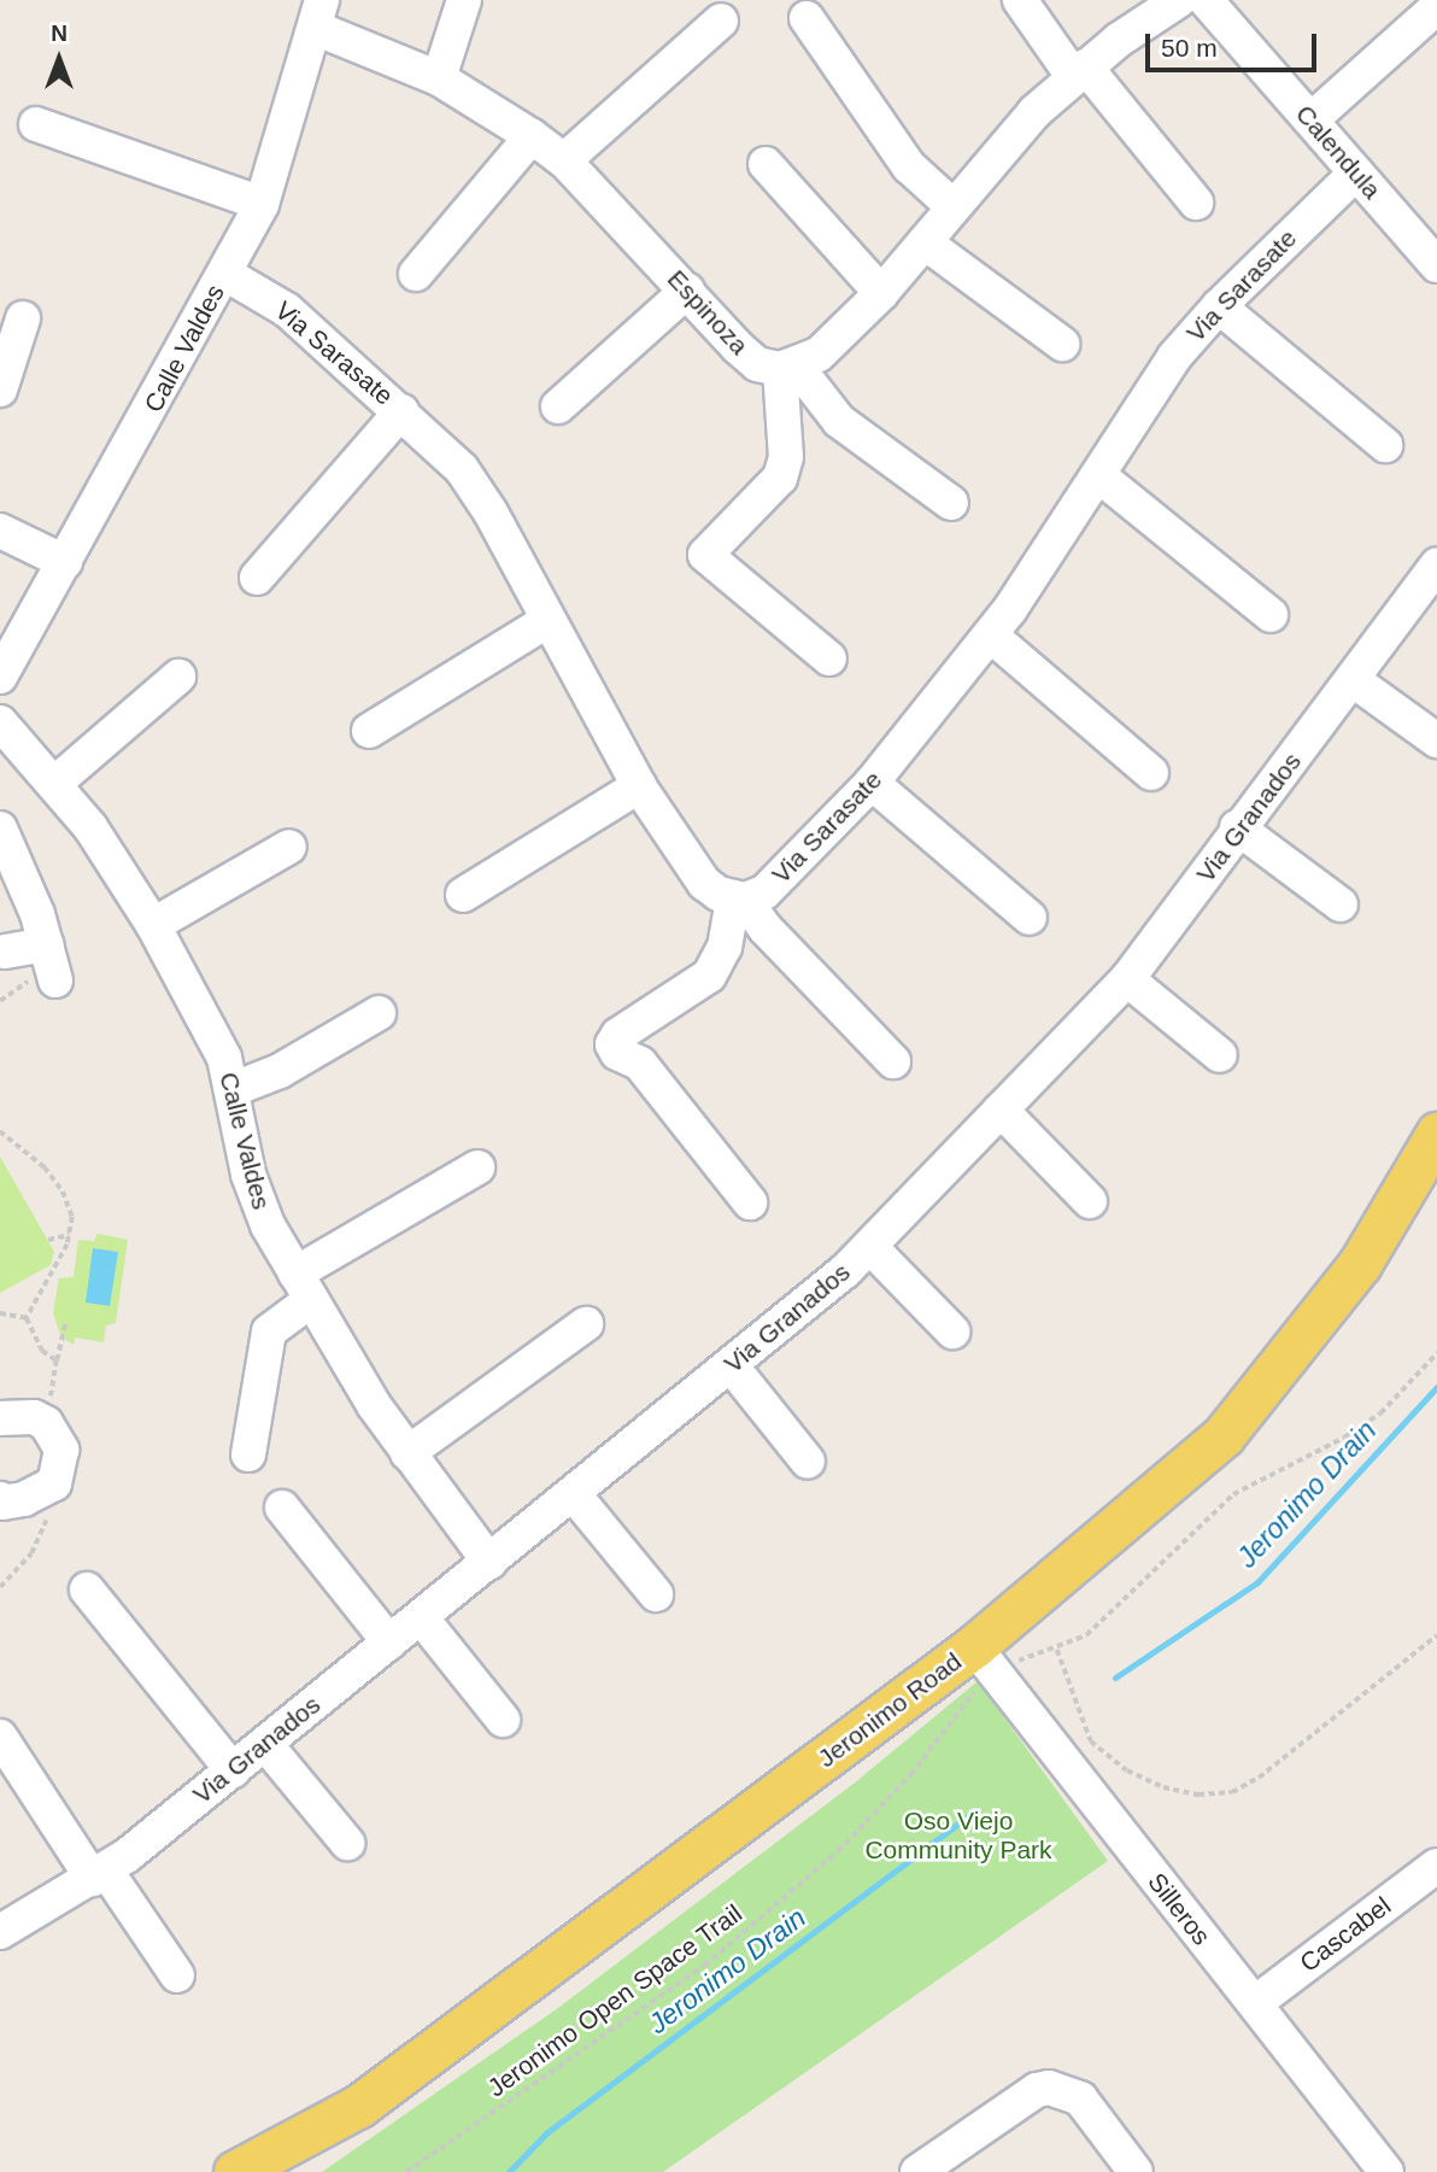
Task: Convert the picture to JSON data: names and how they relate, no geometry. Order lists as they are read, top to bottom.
{
  "streets": {
    "main road": ["Jeronimo Road"],
    "street": [
      "Calendula",
      "Via Sarasate",
      "Espinoza",
      "Calle Valdes",
      "Via Granados",
      "Silleros",
      "Cascabel"
    ],
    "path": ["Jeronimo Open Space Trail"]
  },
  "crossings": [
    ["Calendula", "Via Sarasate"],
    ["Via Sarasate", "Calle Valdes"],
    ["Espinoza", "Calle Valdes"],
    ["Calle Valdes", "Via Granados"],
    ["Jeronimo Road", "Silleros"],
    ["Jeronimo Road", "Jeronimo Open Space Trail"],
    ["Silleros", "Cascabel"],
    ["Silleros", "Jeronimo Open Space Trail"]
  ],
  "water": ["Jeronimo Drain"],
  "parks": ["Oso Viejo Community Park"],
  "scale_bar": "50 m",
  "north": "top"
}
